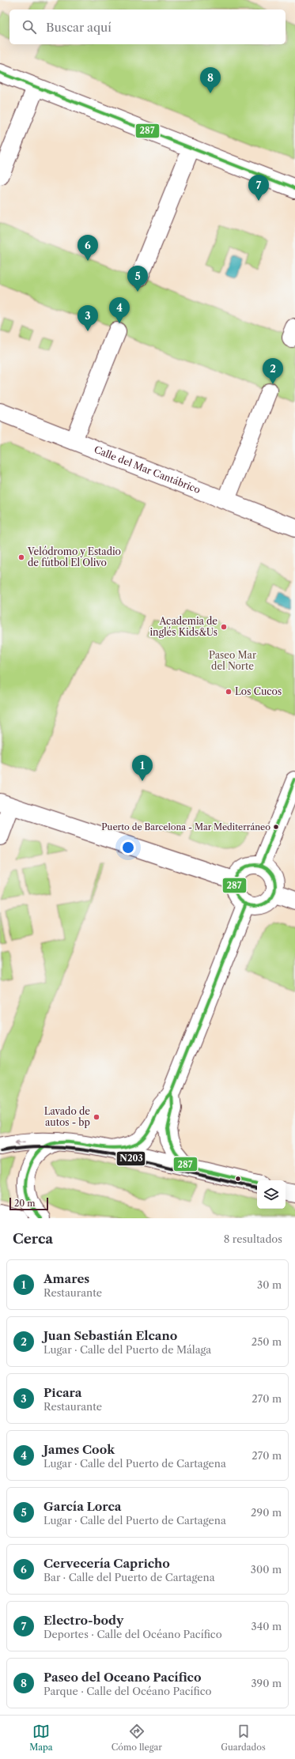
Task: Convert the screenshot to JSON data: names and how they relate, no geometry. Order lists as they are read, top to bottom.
{
  "streets": {
    "street": ["Calle del Mar Cantábrico"]
  },
  "parks": ["Paseo Mar del Norte"],
  "places": [
    "Velódromo y Estadio de fútbol El Olivo",
    "Academia de inglés Kids&Us",
    "Los Cucos",
    "Puerto de Barcelona - Mar Mediterráneo",
    "Lavado de autos - bp"
  ],
  "lines": ["transit line 287", "transit line N203"],
  "scale_bar": "20 m",
  "page": {
    "search": "Buscar aquí",
    "pins": [
      "8",
      "7",
      "6",
      "5",
      "4",
      "3",
      "2",
      "1"
    ],
    "scale": "20 m",
    "heading": ["Cerca", "8 resultados"],
    "list": [
      {
        "mark": "1",
        "name": "Amares",
        "note": "Restaurante",
        "value": "30 m"
      },
      {
        "mark": "2",
        "name": "Juan Sebastián Elcano",
        "note": "Lugar · Calle del Puerto de Málaga",
        "value": "250 m"
      },
      {
        "mark": "3",
        "name": "Picara",
        "note": "Restaurante",
        "value": "270 m"
      },
      {
        "mark": "4",
        "name": "James Cook",
        "note": "Lugar · Calle del Puerto de Cartagena",
        "value": "270 m"
      },
      {
        "mark": "5",
        "name": "García Lorca",
        "note": "Lugar · Calle del Puerto de Cartagena",
        "value": "290 m"
      },
      {
        "mark": "6",
        "name": "Cervecería Capricho",
        "note": "Bar · Calle del Puerto de Cartagena",
        "value": "300 m"
      },
      {
        "mark": "7",
        "name": "Electro-body",
        "note": "Deportes · Calle del Océano Pacífico",
        "value": "340 m"
      },
      {
        "mark": "8",
        "name": "Paseo del Oceano Pacífico",
        "note": "Parque · Calle del Océano Pacífico",
        "value": "390 m"
      }
    ],
    "nav": ["Mapa", "Cómo llegar", "Guardados"]
  }
}
